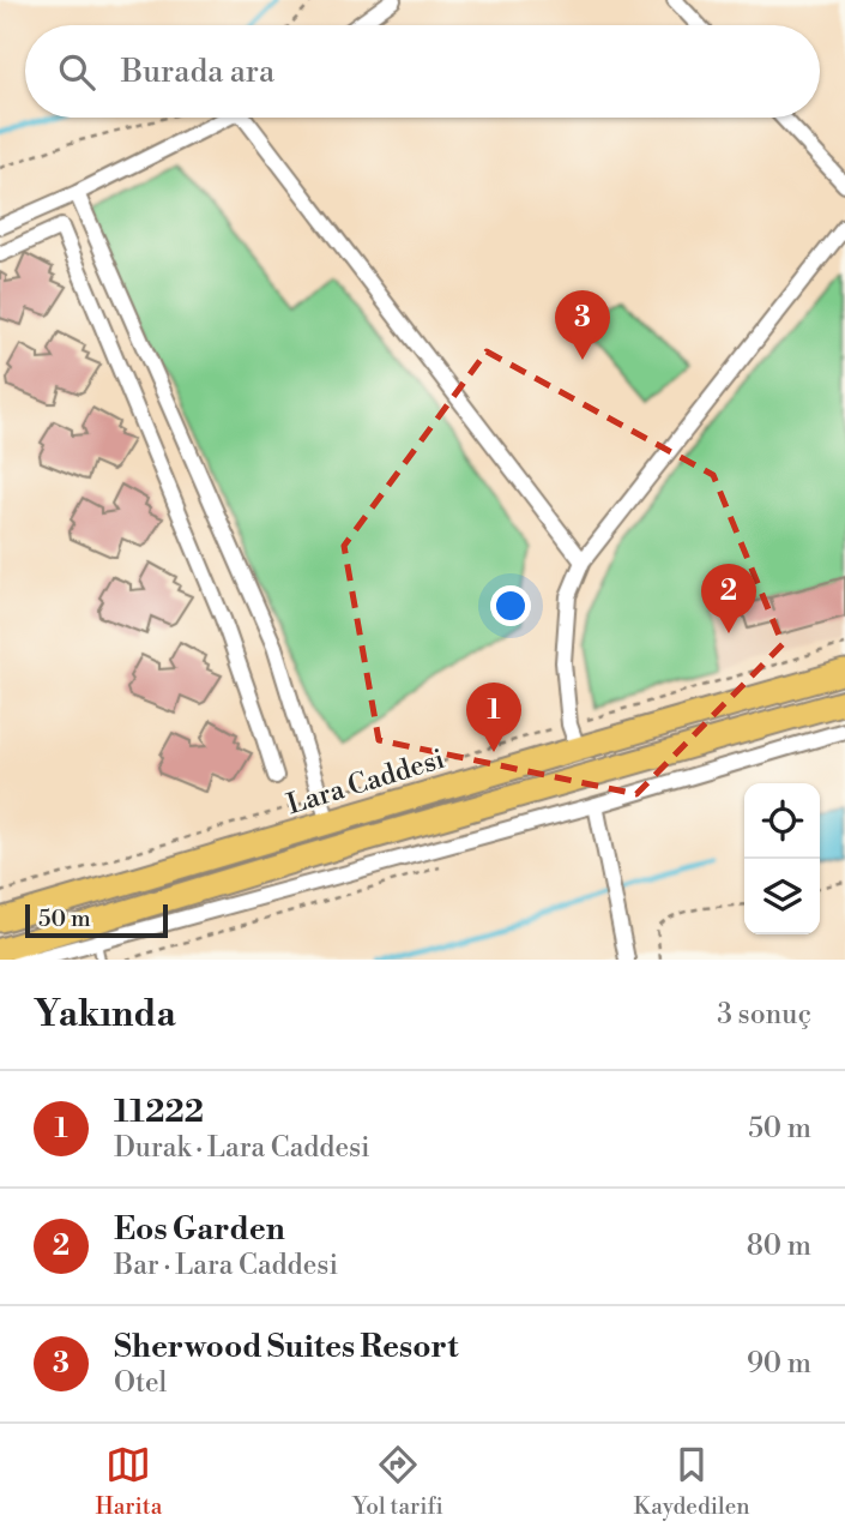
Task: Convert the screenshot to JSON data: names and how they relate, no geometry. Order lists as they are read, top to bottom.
{
  "streets": {
    "main road": ["Lara Caddesi"]
  },
  "scale_bar": "50 m",
  "page": {
    "search": "Burada ara",
    "pins": ["3", "2", "1"],
    "scale": "50 m",
    "heading": ["Yakında", "3 sonuç"],
    "list": [
      {
        "mark": "1",
        "name": "11222",
        "note": "Durak · Lara Caddesi",
        "value": "50 m"
      },
      {
        "mark": "2",
        "name": "Eos Garden",
        "note": "Bar · Lara Caddesi",
        "value": "80 m"
      },
      {
        "mark": "3",
        "name": "Sherwood Suites Resort",
        "note": "Otel",
        "value": "90 m"
      }
    ],
    "nav": ["Harita", "Yol tarifi", "Kaydedilen"]
  }
}
